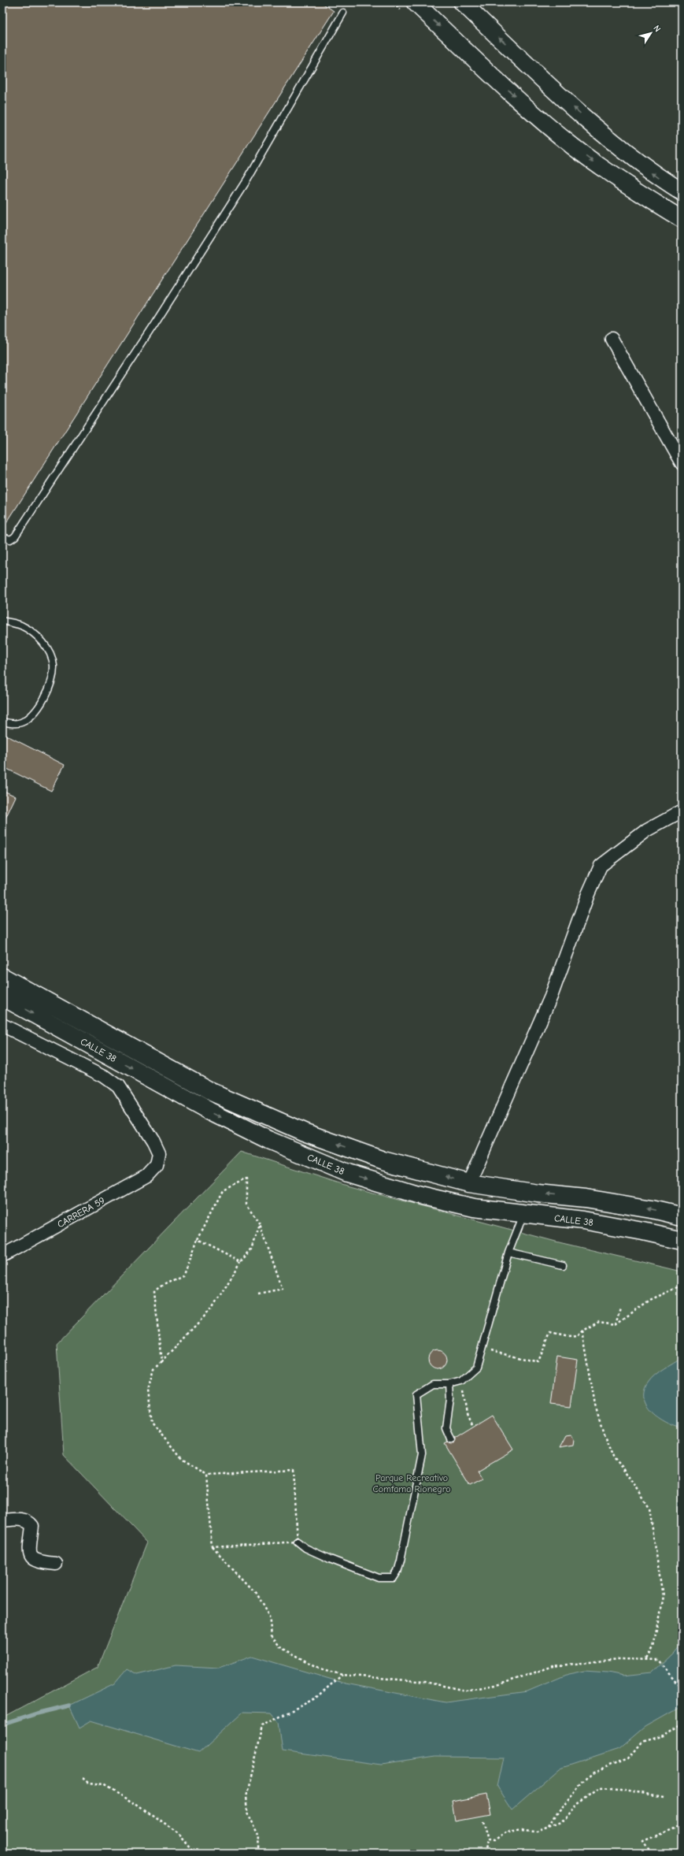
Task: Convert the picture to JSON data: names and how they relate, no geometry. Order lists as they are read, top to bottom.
{
  "streets": {
    "main road": ["CALLE 38"],
    "street": ["CARRERA 59"]
  },
  "crossings": [
    ["CALLE 38", "CARRERA 59"]
  ],
  "parks": ["Parque Recreativo Comfama Rionegro"],
  "north": "top right"
}
